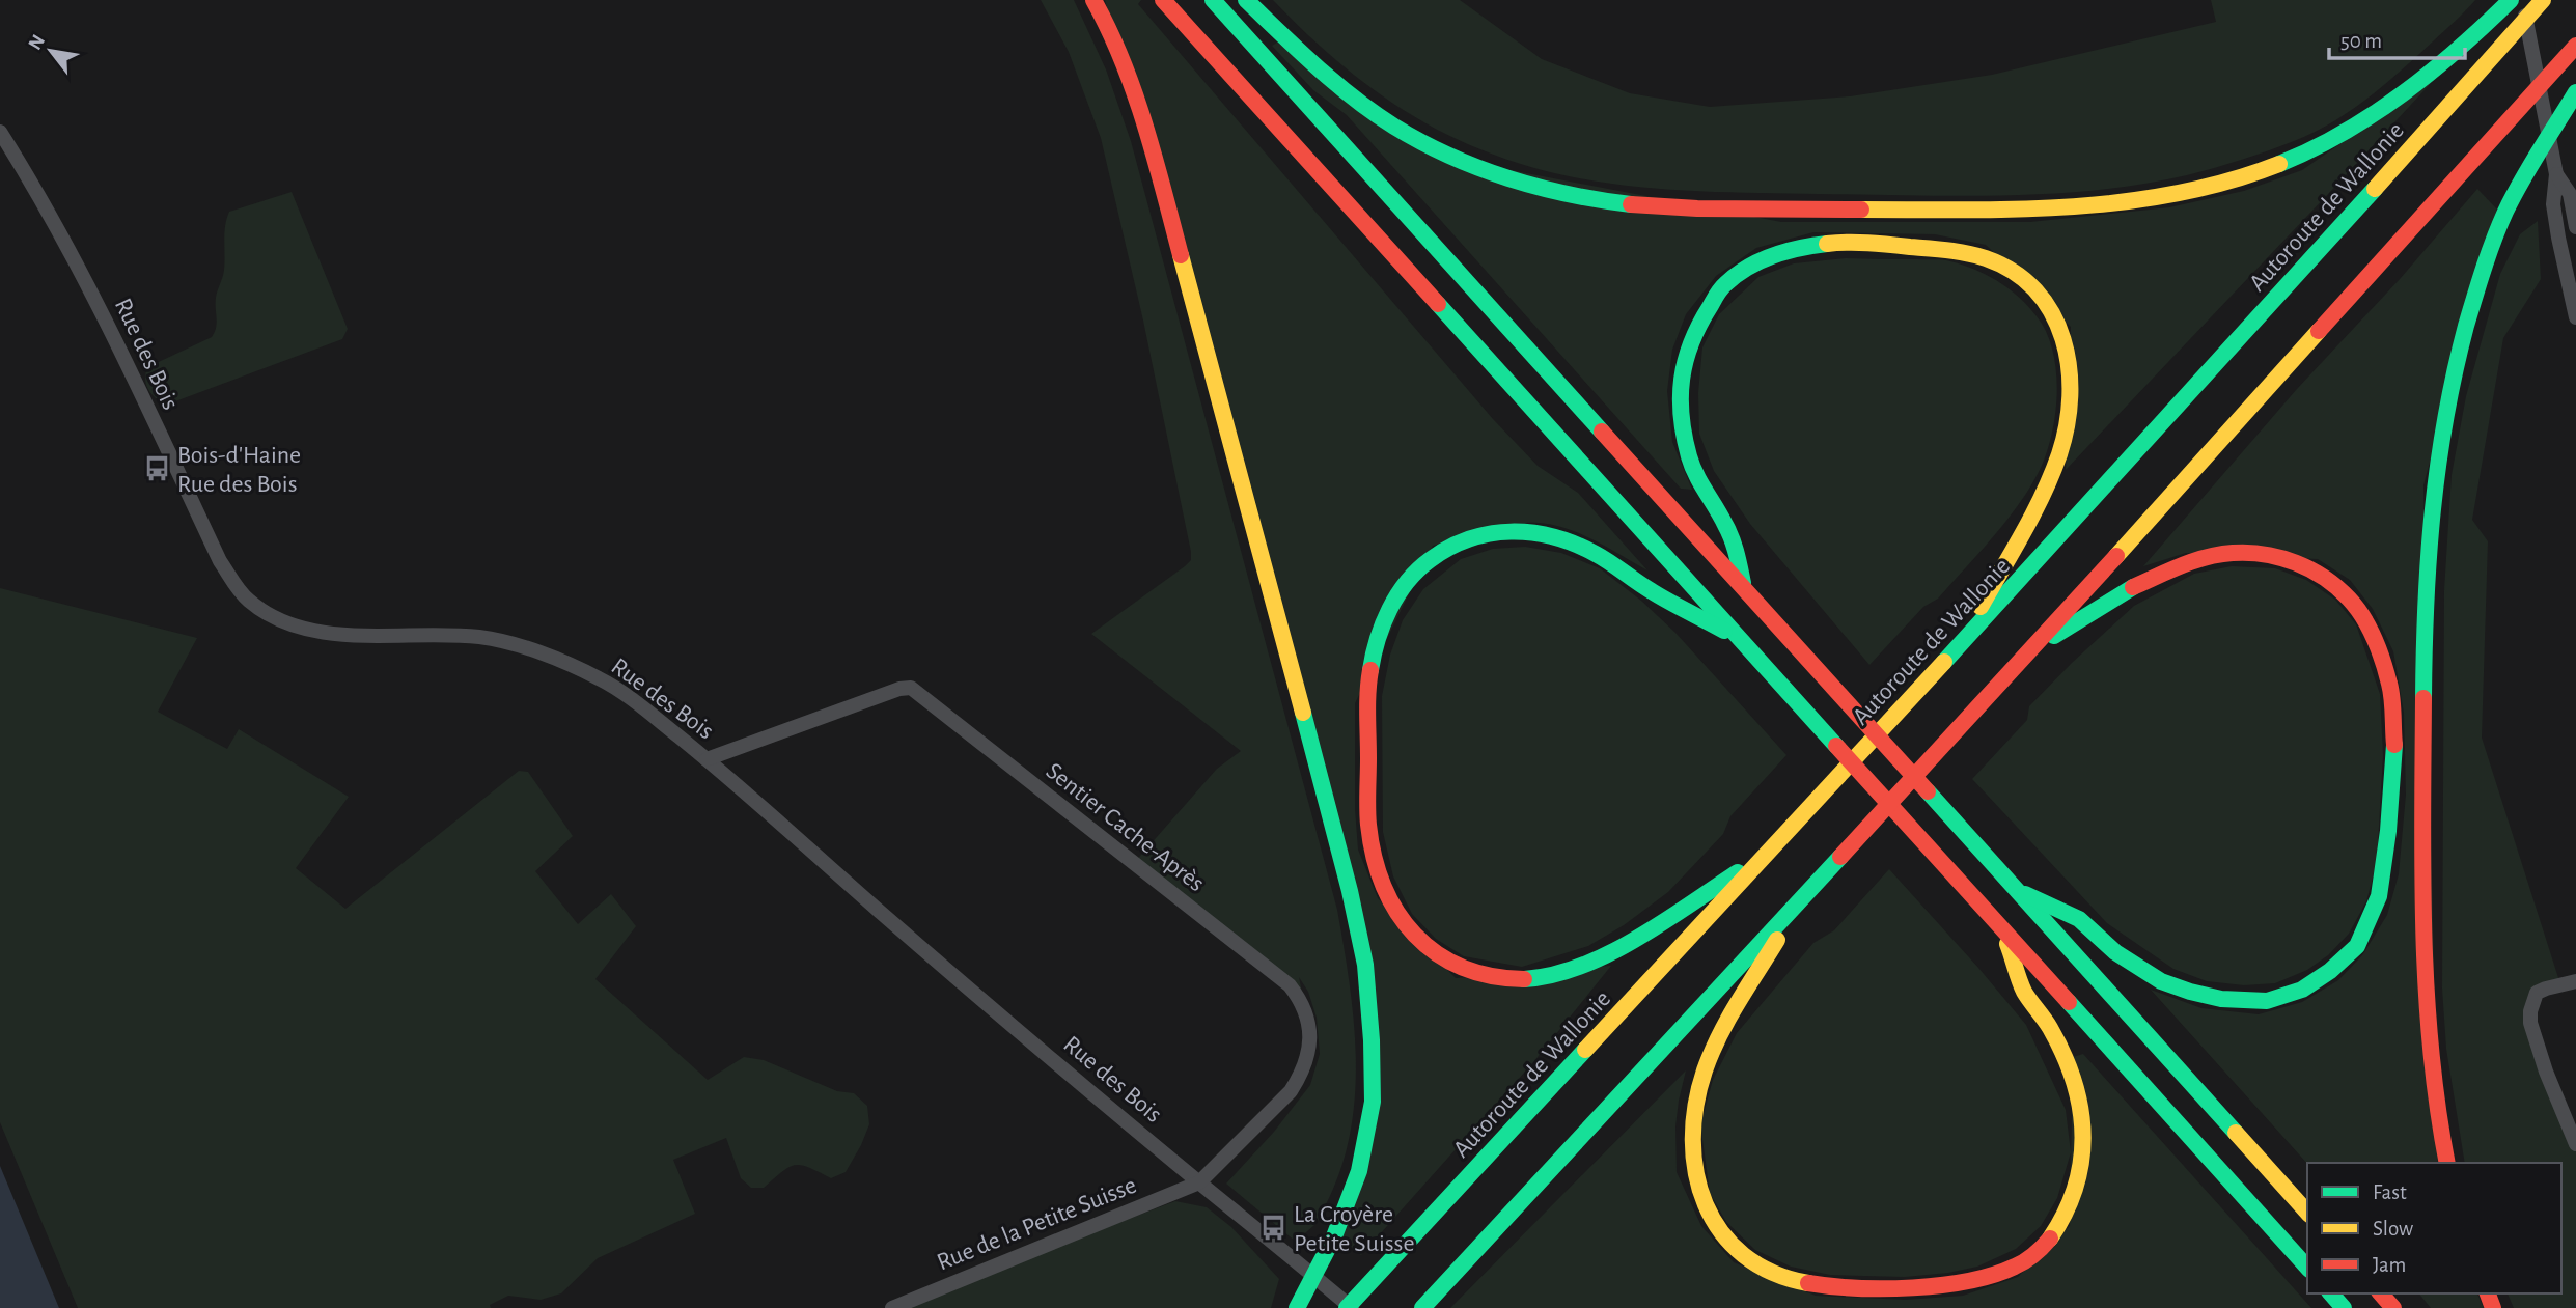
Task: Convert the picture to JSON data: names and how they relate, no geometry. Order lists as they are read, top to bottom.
{
  "streets": {
    "highway": ["Autoroute de Wallonie"],
    "street": ["Rue des Bois", "Sentier Cache-Après", "Rue de la Petite Suisse"]
  },
  "crossings": [
    ["Rue des Bois", "Sentier Cache-Après"],
    ["Rue des Bois", "Rue de la Petite Suisse"],
    ["Sentier Cache-Après", "Rue de la Petite Suisse"]
  ],
  "places": {
    "bus stop": ["Bois-d'Haine Rue des Bois", "La Croyère Petite Suisse"]
  },
  "legend": ["Fast", "Slow", "Jam"],
  "scale_bar": "50 m",
  "north": "top left"
}
